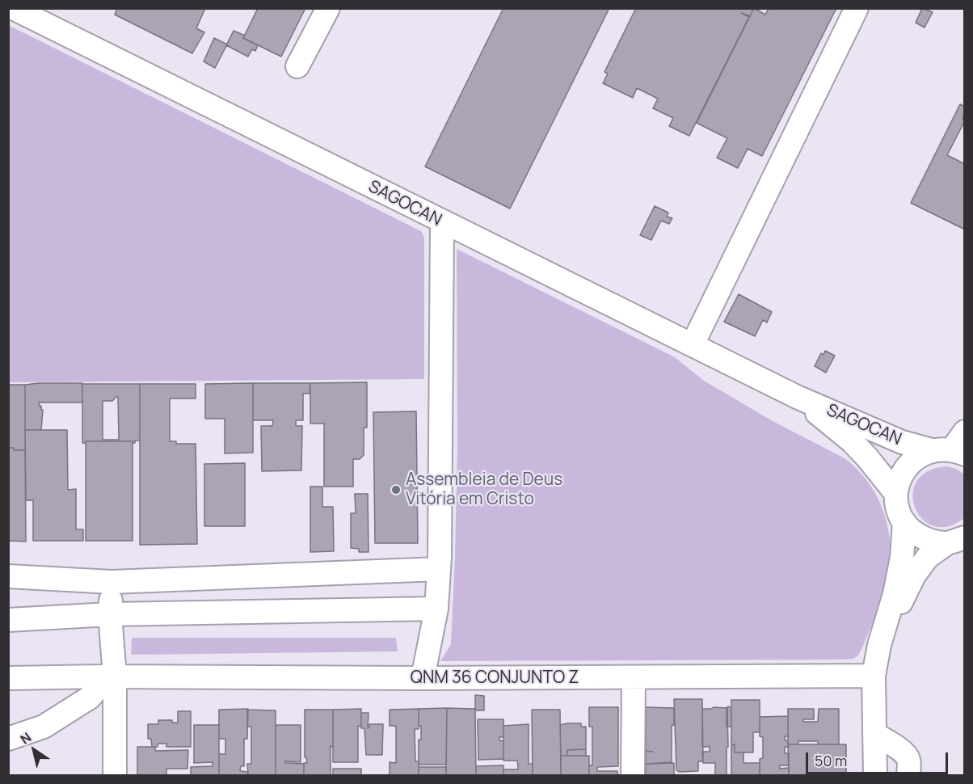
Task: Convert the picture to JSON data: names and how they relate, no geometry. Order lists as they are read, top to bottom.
{
  "streets": {
    "street": ["SAGOCAN", "QNM 36 CONJUNTO Z"]
  },
  "places": ["Assembleia de Deus Vitória em Cristo"],
  "scale_bar": "50 m",
  "north": "top left"
}
